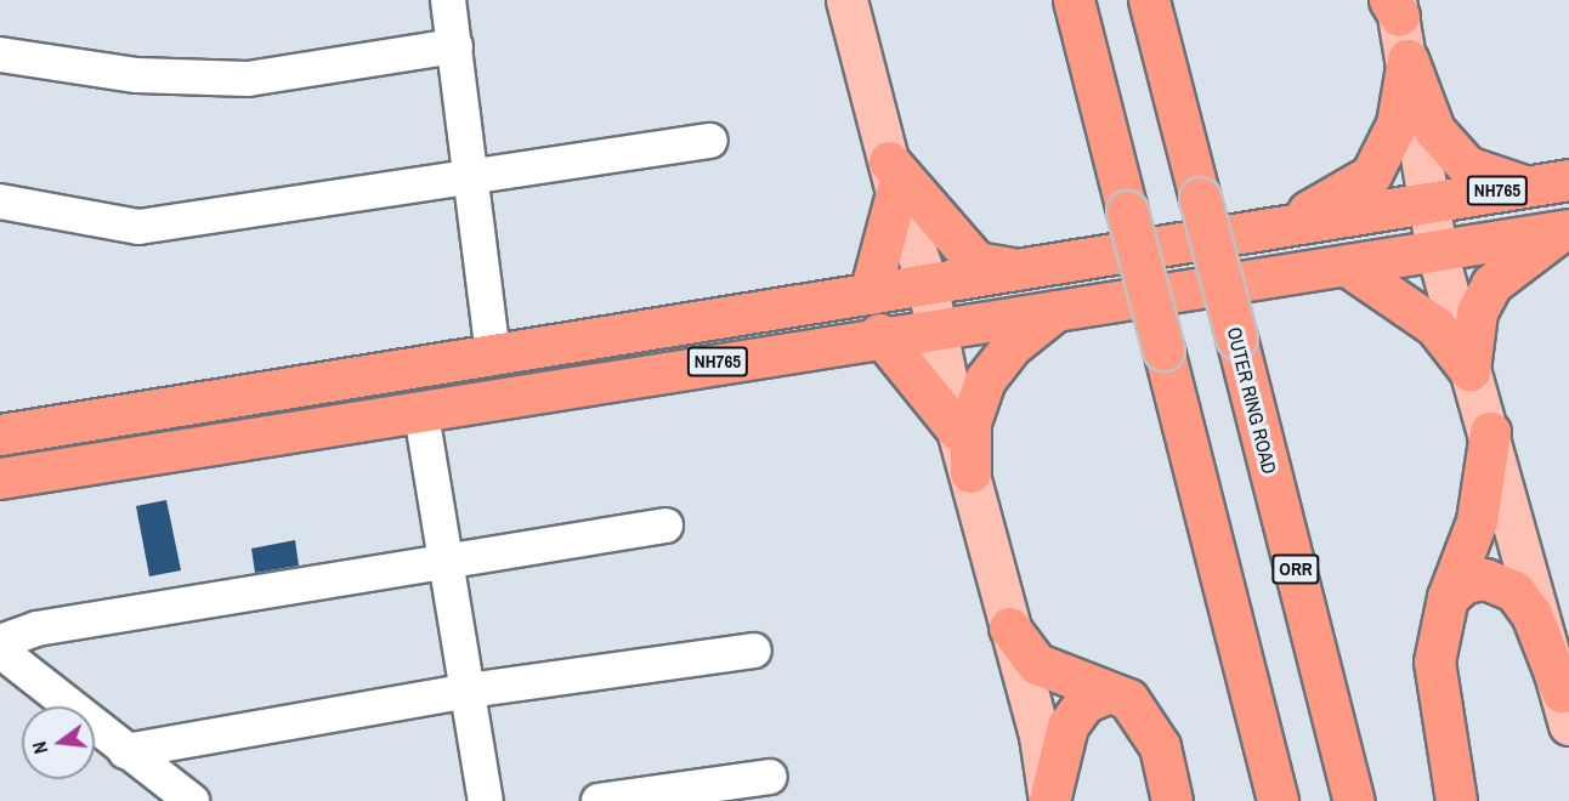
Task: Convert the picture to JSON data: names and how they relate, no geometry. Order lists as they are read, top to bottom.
{
  "streets": {
    "highway": ["NH765", "OUTER RING ROAD", "ORR"]
  },
  "north": "left"
}
